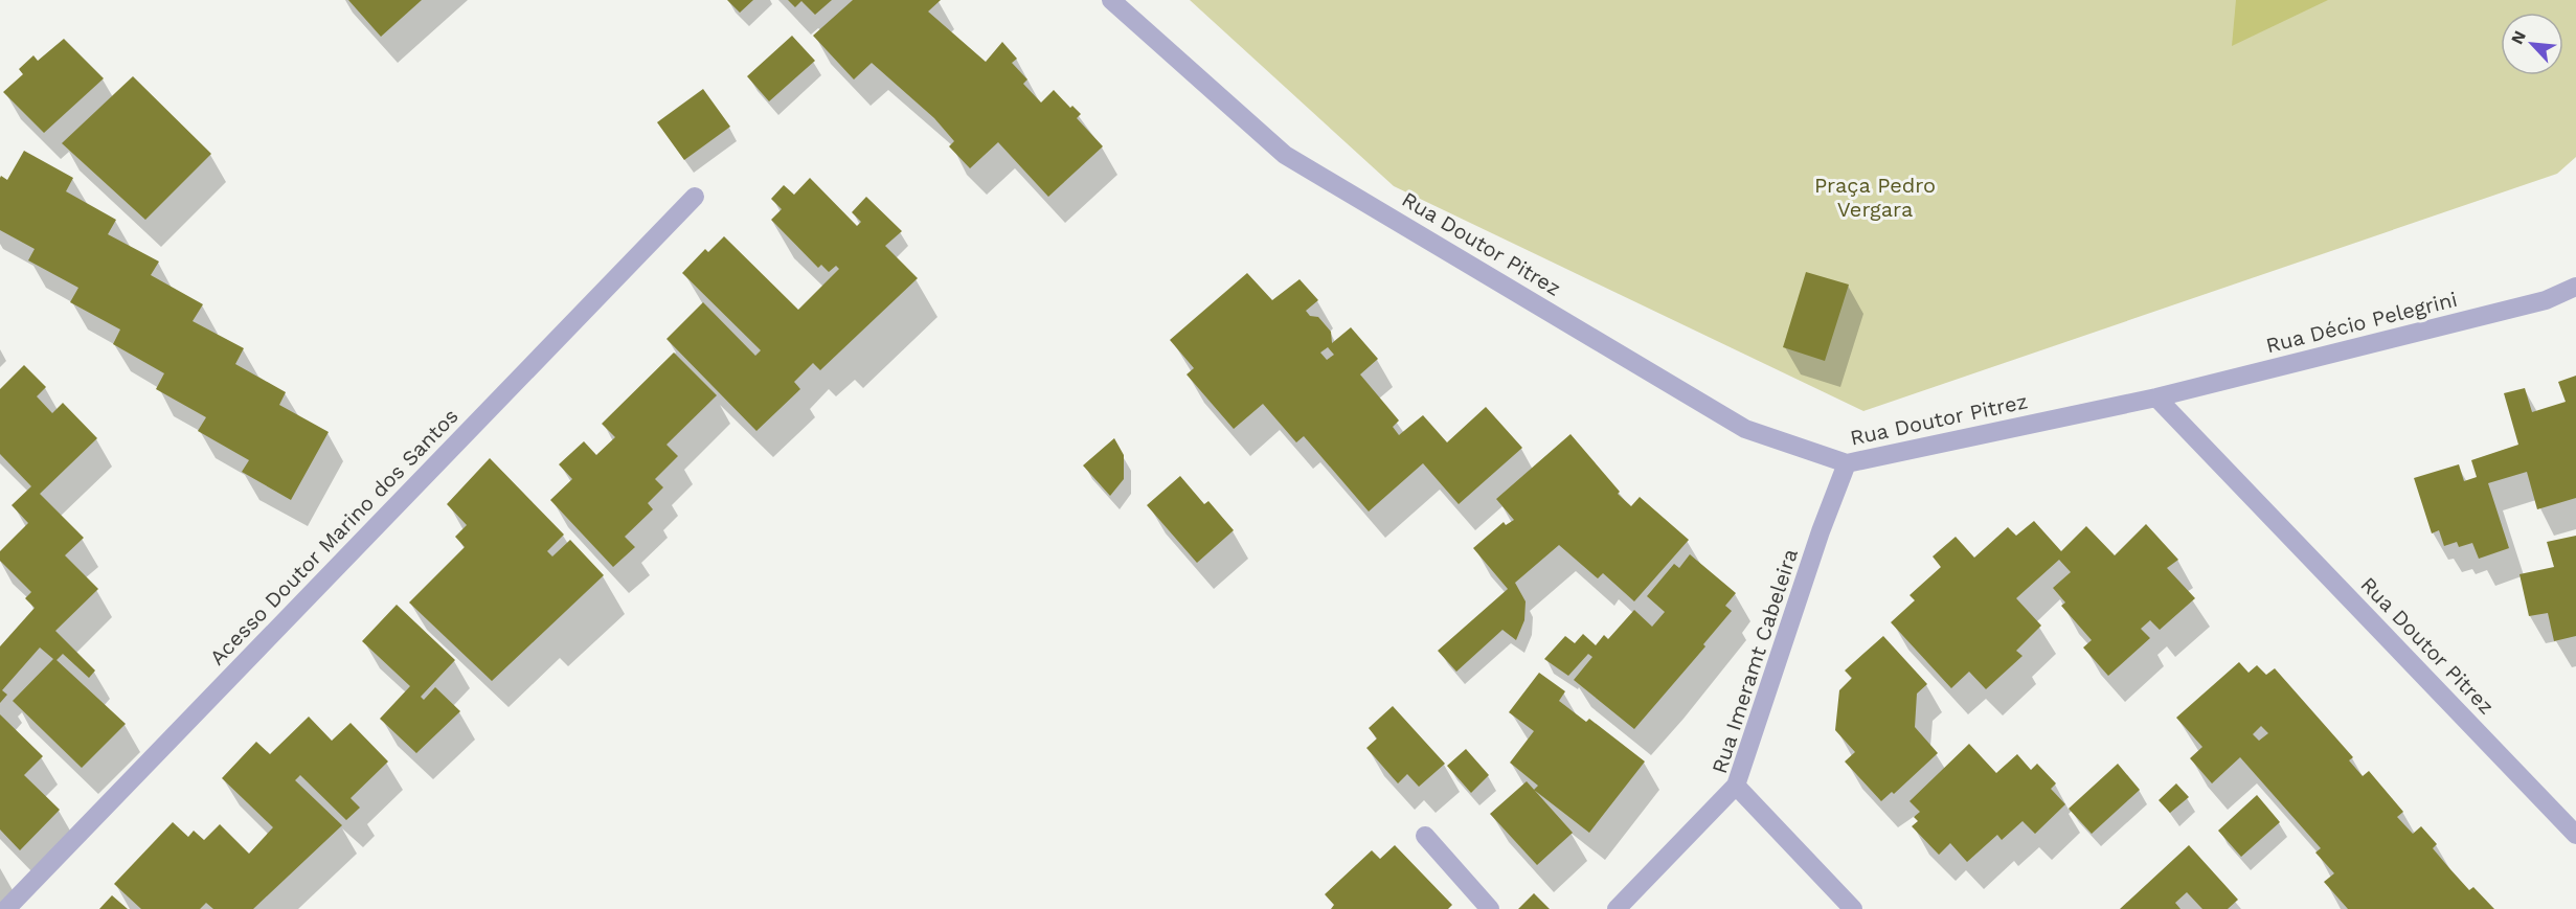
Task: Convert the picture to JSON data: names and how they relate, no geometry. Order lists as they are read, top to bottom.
{
  "streets": {
    "street": [
      "Rua Doutor Pitrez",
      "Rua Décio Pelegrini",
      "Acesso Doutor Marino dos Santos",
      "Rua Imeramt Cabeleira"
    ]
  },
  "crossings": [
    ["Rua Doutor Pitrez", "Rua Décio Pelegrini"],
    ["Rua Doutor Pitrez", "Rua Imeramt Cabeleira"]
  ],
  "parks": ["Praça Pedro Vergara"],
  "north": "top left"
}
